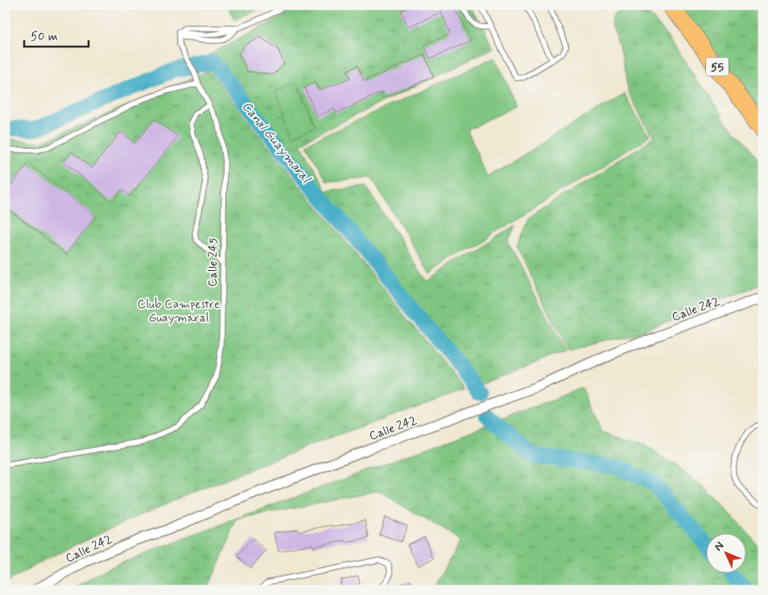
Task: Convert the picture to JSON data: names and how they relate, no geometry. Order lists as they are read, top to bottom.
{
  "streets": {
    "highway": ["55"],
    "street": ["Calle 242"],
    "lane": ["Calle 245"]
  },
  "water": ["Canal Guaymaral"],
  "parks": ["Club Campestre Guaymaral"],
  "scale_bar": "50 m",
  "north": "top left"
}
